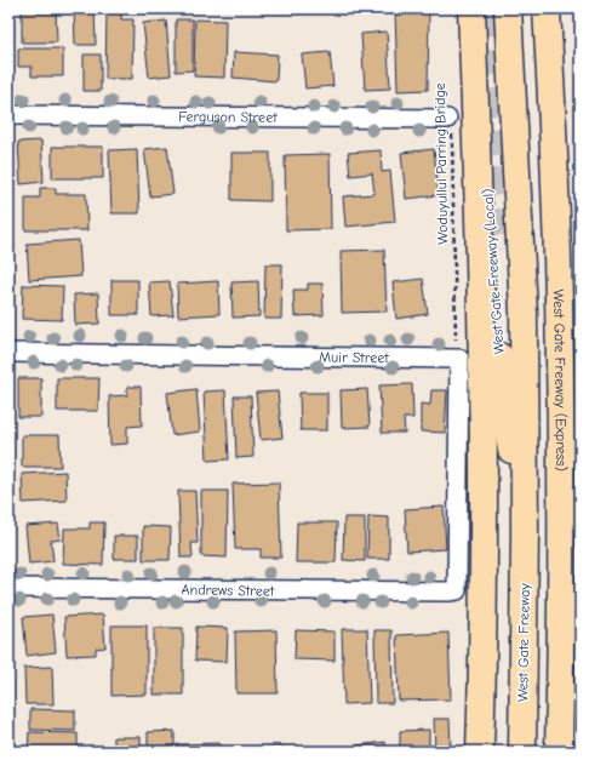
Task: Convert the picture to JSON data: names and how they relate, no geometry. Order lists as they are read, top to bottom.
{
  "streets": {
    "highway": ["West Gate Freeway (Local)", "West Gate Freeway (Express)", "West Gate Freeway"],
    "street": ["Ferguson Street", "Muir Street", "Andrews Street"],
    "path": ["Woduyullul Parring Bridge"]
  },
  "crossings": [
    ["Ferguson Street", "Woduyullul Parring Bridge"],
    ["West Gate Freeway (Local)", "West Gate Freeway"],
    ["Muir Street", "Andrews Street"]
  ]
}
